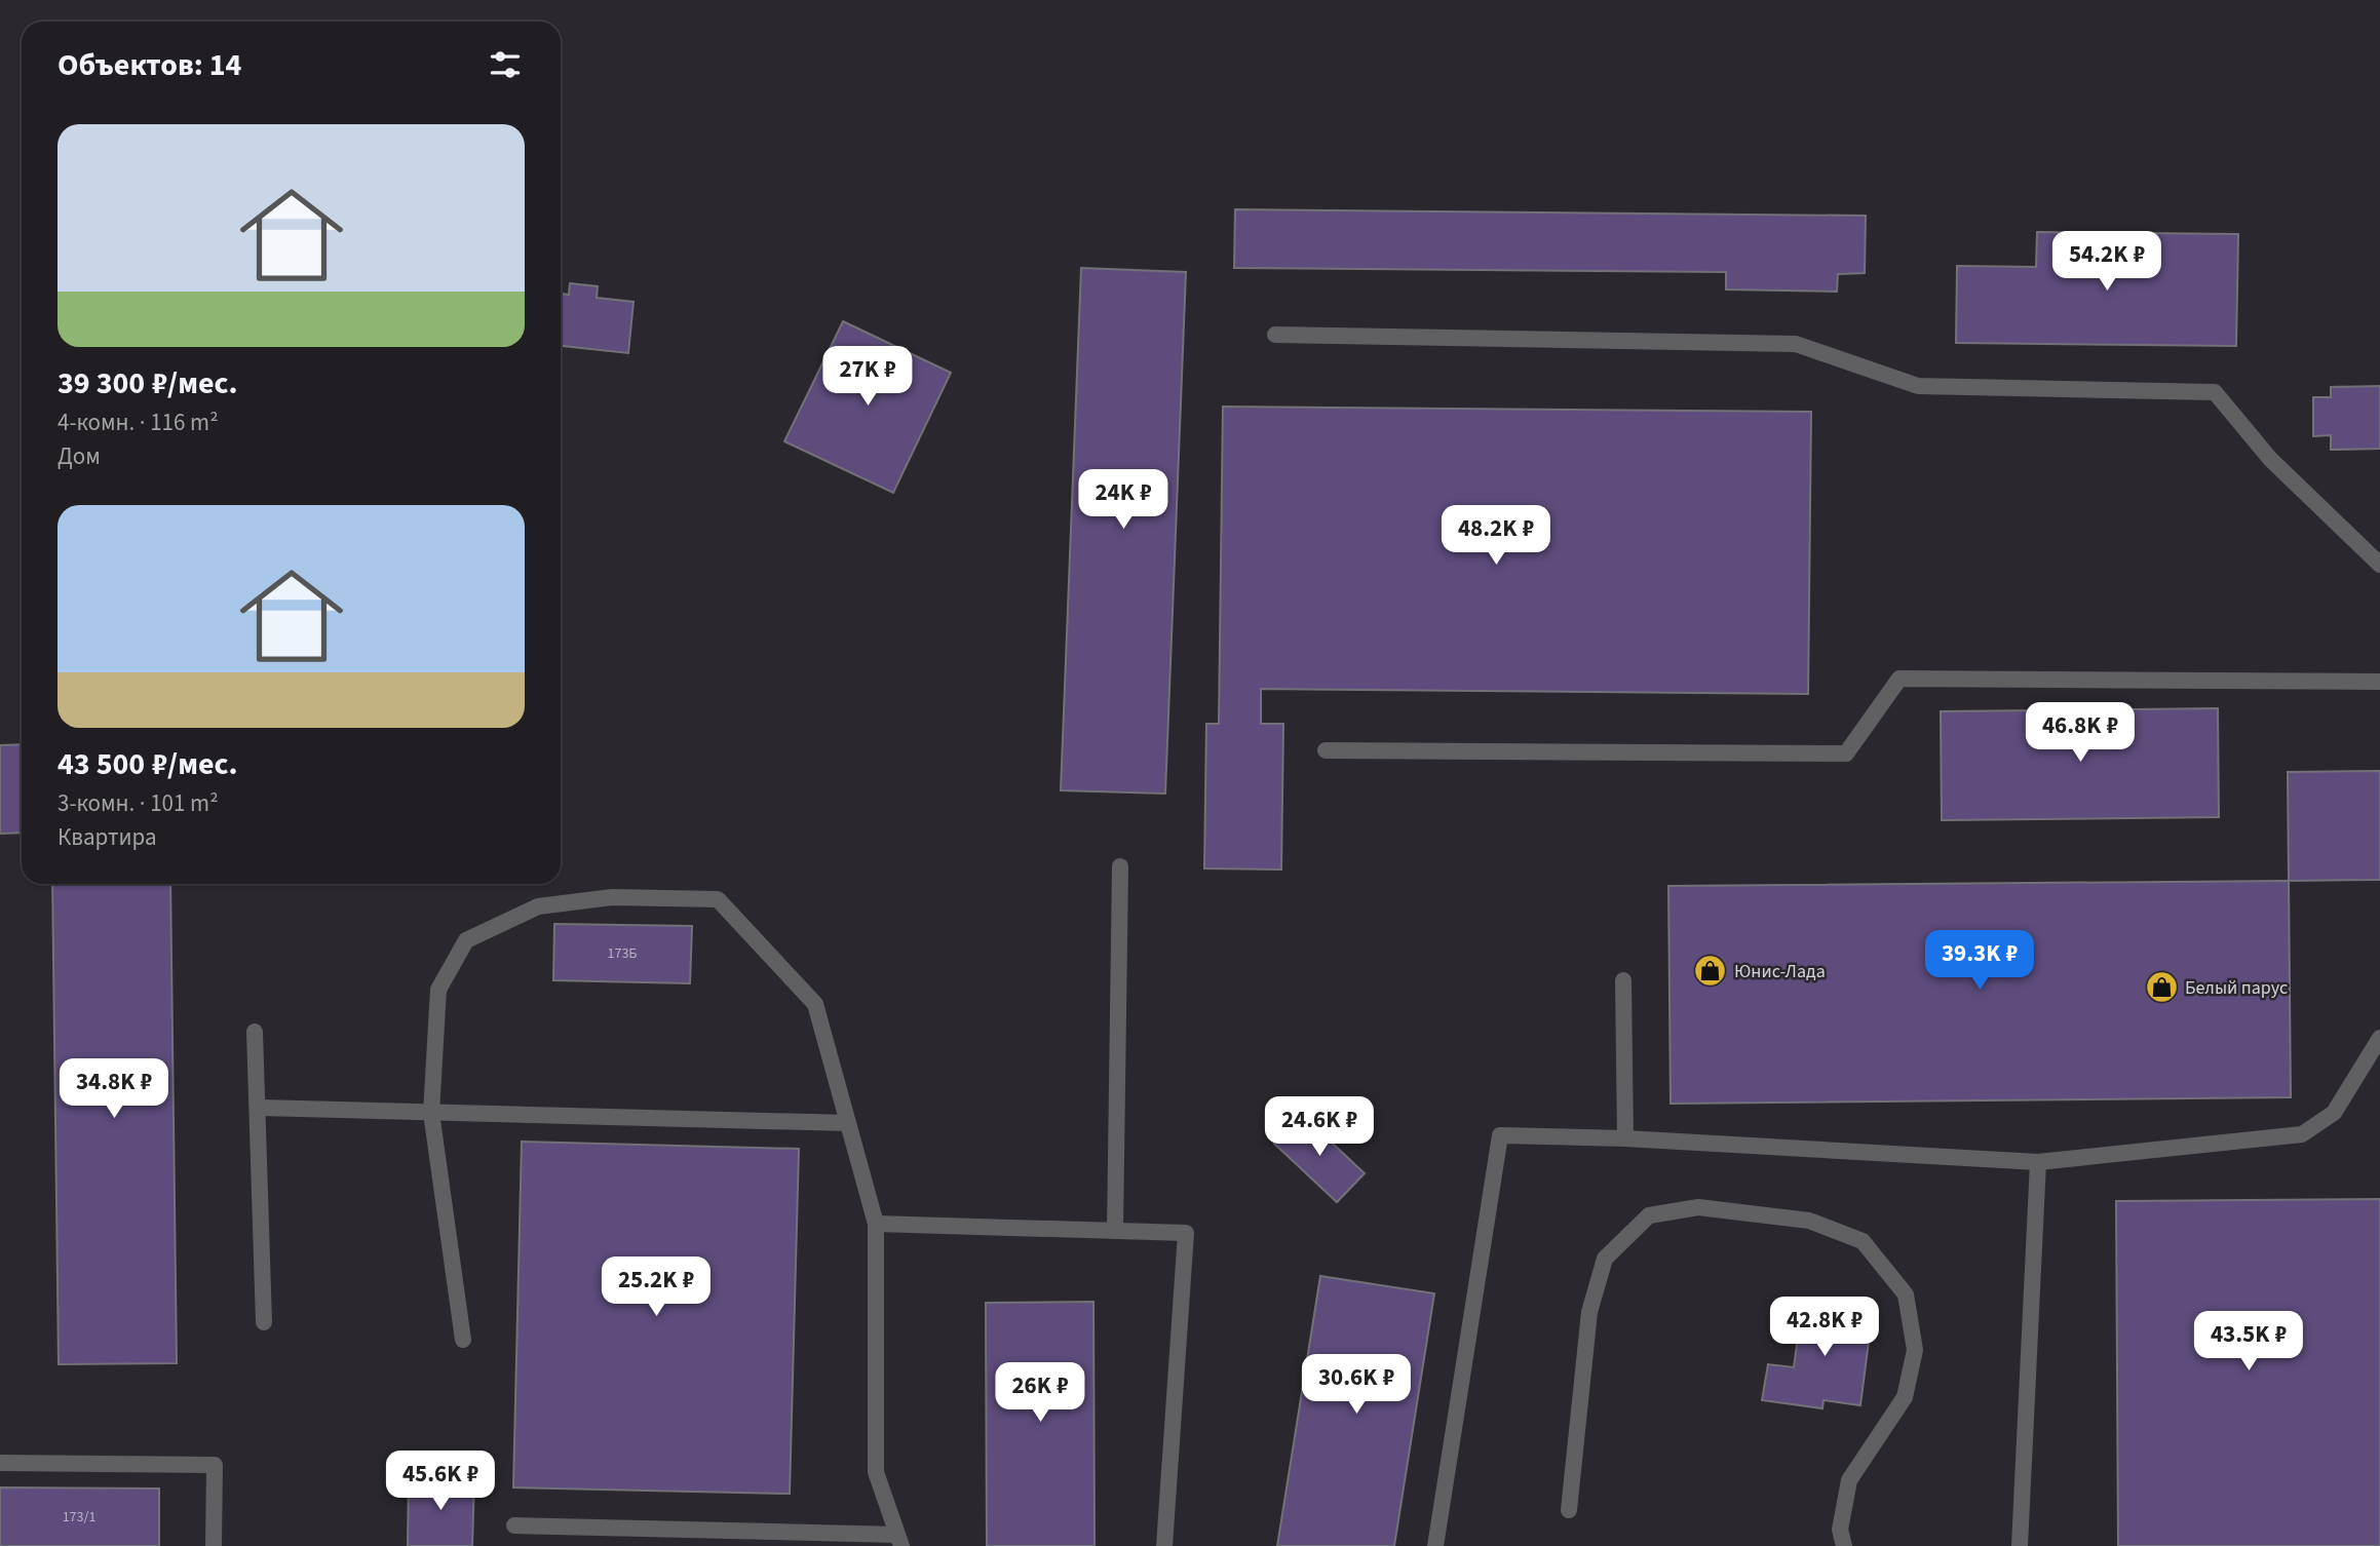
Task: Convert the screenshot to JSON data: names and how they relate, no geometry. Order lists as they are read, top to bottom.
{
  "places": {
    "shop": ["Юнис-Лада", "Белый парус"]
  },
  "house_numbers": ["173Б", "173/1"],
  "page": {
    "heading": "Объектов: 14",
    "list": [
      {
        "name": "39 300 ₽/мес.",
        "note": "4-комн. · 116 m² · Дом"
      },
      {
        "name": "43 500 ₽/мес.",
        "note": "3-комн. · 101 m² · Квартира"
      }
    ],
    "price": [
      "54.2K ₽",
      "27K ₽",
      "24K ₽",
      "48.2K ₽",
      "46.8K ₽",
      "39.3K ₽",
      "34.8K ₽",
      "24.6K ₽",
      "25.2K ₽",
      "42.8K ₽",
      "43.5K ₽",
      "30.6K ₽",
      "26K ₽",
      "45.6K ₽"
    ]
  }
}
